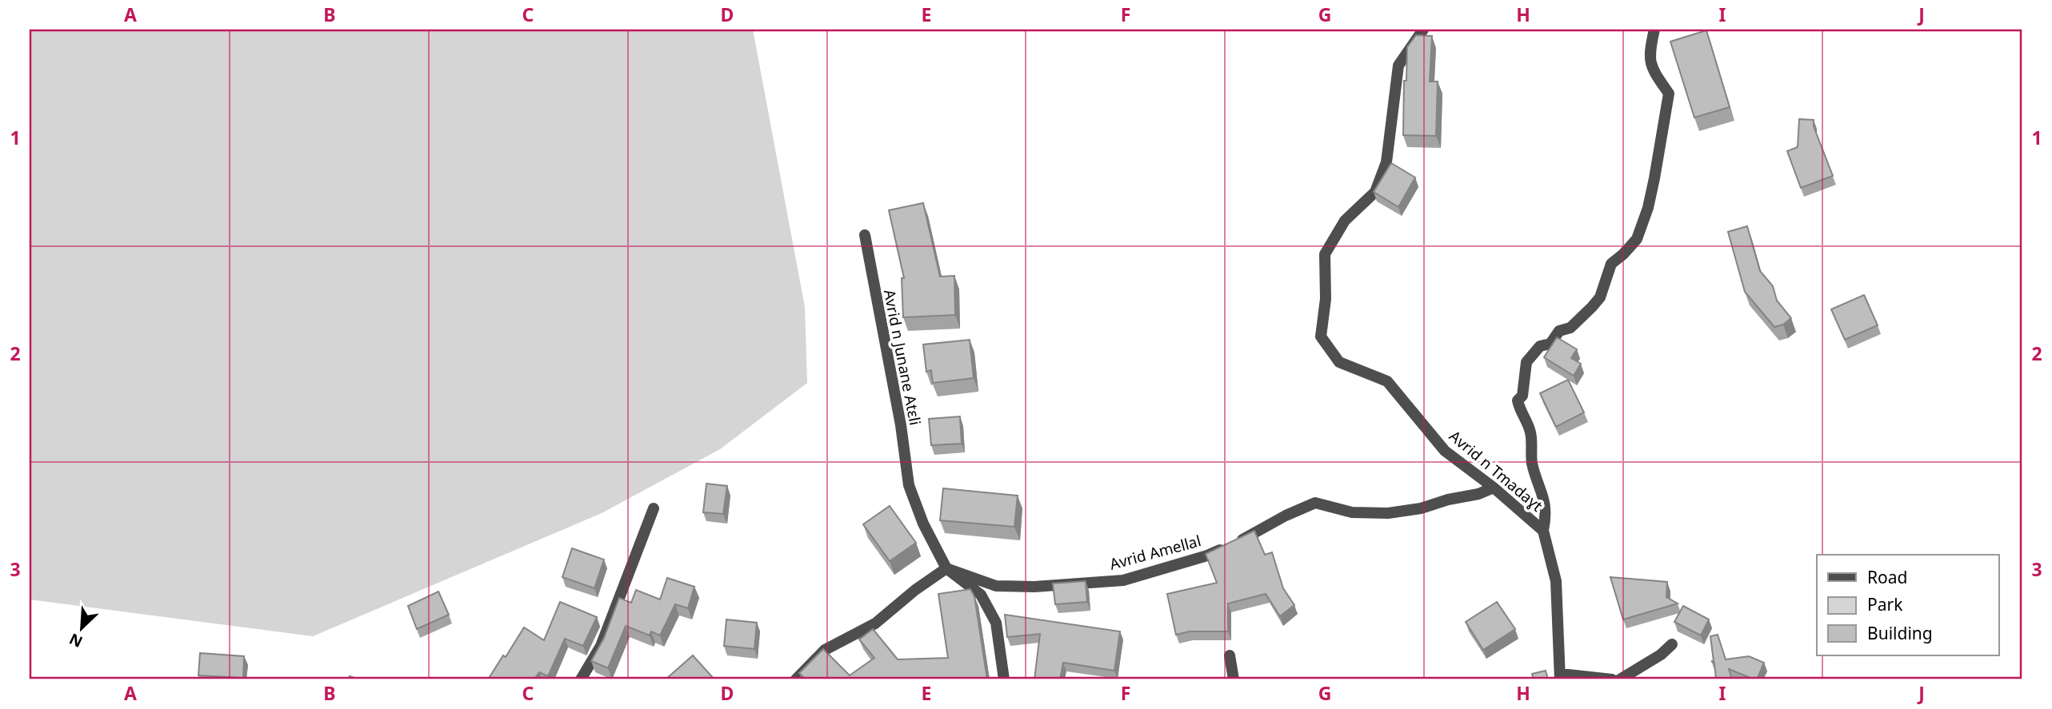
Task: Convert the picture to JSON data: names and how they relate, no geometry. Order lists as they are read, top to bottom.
{
  "streets": {
    "street": ["Avrid n Junane Atɛli", "Avrid n Tmadaɣt", "Avrid Amellal"]
  },
  "crossings": [
    ["Avrid n Junane Atɛli", "Avrid Amellal"],
    ["Avrid n Tmadaɣt", "Avrid Amellal"]
  ],
  "legend": ["Road", "Park", "Building"],
  "north": "bottom left",
  "grid": {
    "columns": [
      "A",
      "B",
      "C",
      "D",
      "E",
      "F",
      "G",
      "H",
      "I",
      "J"
    ],
    "rows": ["1", "2", "3"]
  }
}
